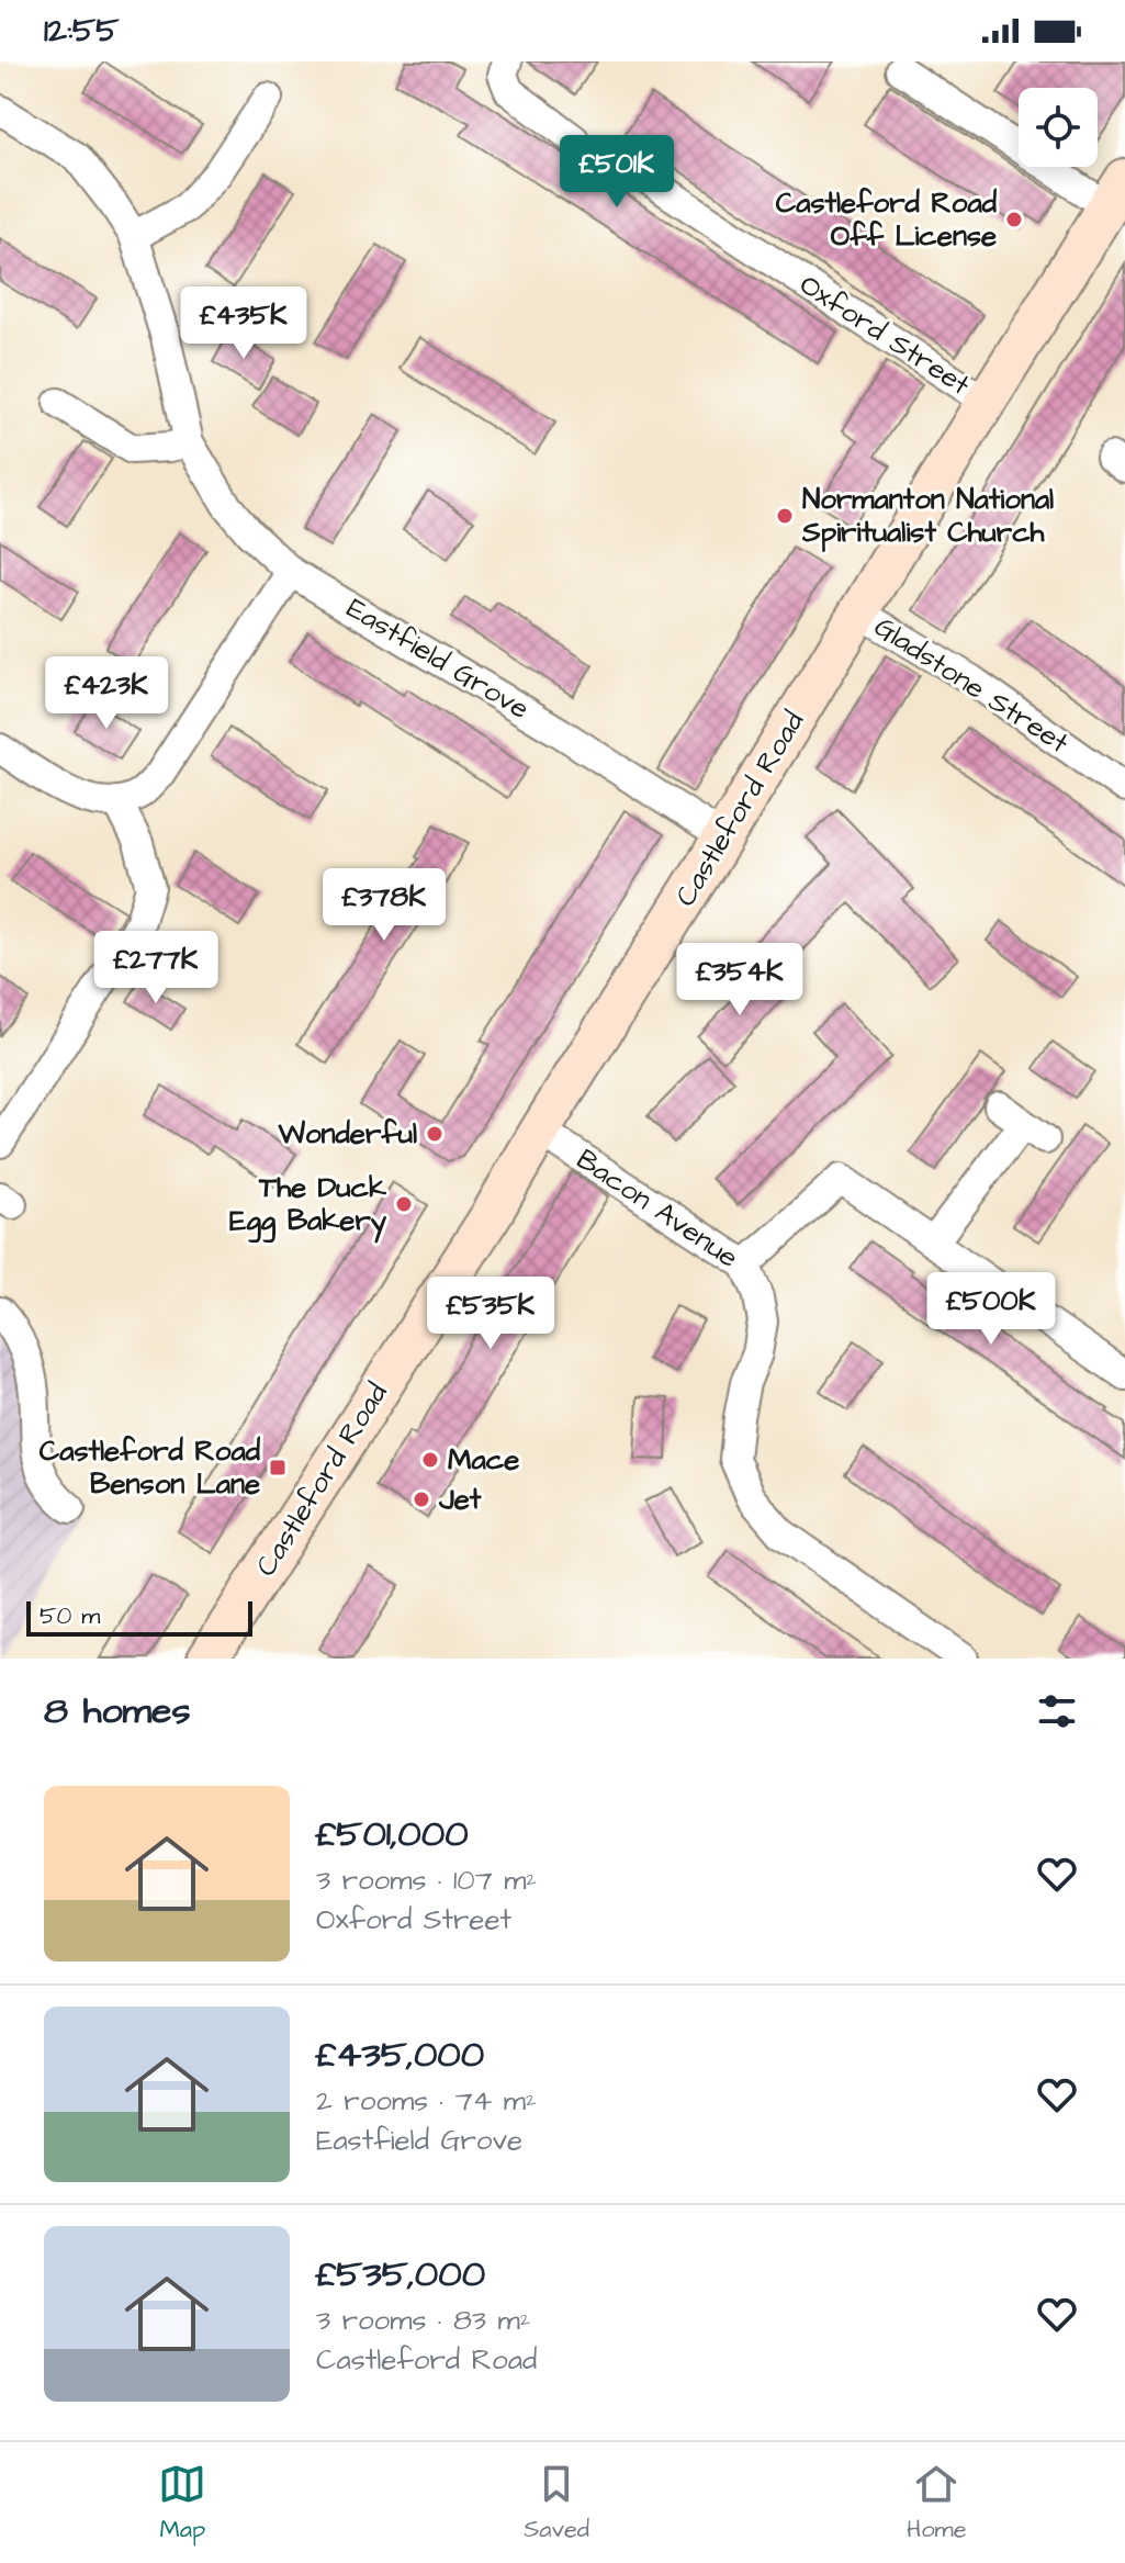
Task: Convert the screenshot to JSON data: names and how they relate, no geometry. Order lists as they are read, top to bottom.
{
  "streets": {
    "street": [
      "Oxford Street",
      "Eastfield Grove",
      "Gladstone Street",
      "Castleford Road",
      "Bacon Avenue"
    ]
  },
  "crossings": [
    ["Oxford Street", "Castleford Road"],
    ["Eastfield Grove", "Castleford Road"],
    ["Gladstone Street", "Castleford Road"],
    ["Castleford Road", "Bacon Avenue"]
  ],
  "places": {
    "other": [
      "Castleford Road Off License",
      "Normanton National Spiritualist Church",
      "Wonderful",
      "The Duck Egg Bakery",
      "Mace",
      "Jet"
    ],
    "transit": ["Castleford Road Benson Lane"]
  },
  "scale_bar": "50 m",
  "page": {
    "status": "12:55",
    "price": [
      "£501K",
      "£435K",
      "£423K",
      "£378K",
      "£277K",
      "£354K",
      "£500K",
      "£535K"
    ],
    "scale": "50 m",
    "heading": "8 homes",
    "list": [
      {
        "name": "£501,000",
        "note": "3 rooms · 107 m² · Oxford Street"
      },
      {
        "name": "£435,000",
        "note": "2 rooms · 74 m² · Eastfield Grove"
      },
      {
        "name": "£535,000",
        "note": "3 rooms · 83 m² · Castleford Road"
      }
    ],
    "tabs": ["Map", "Saved", "Home"]
  }
}
